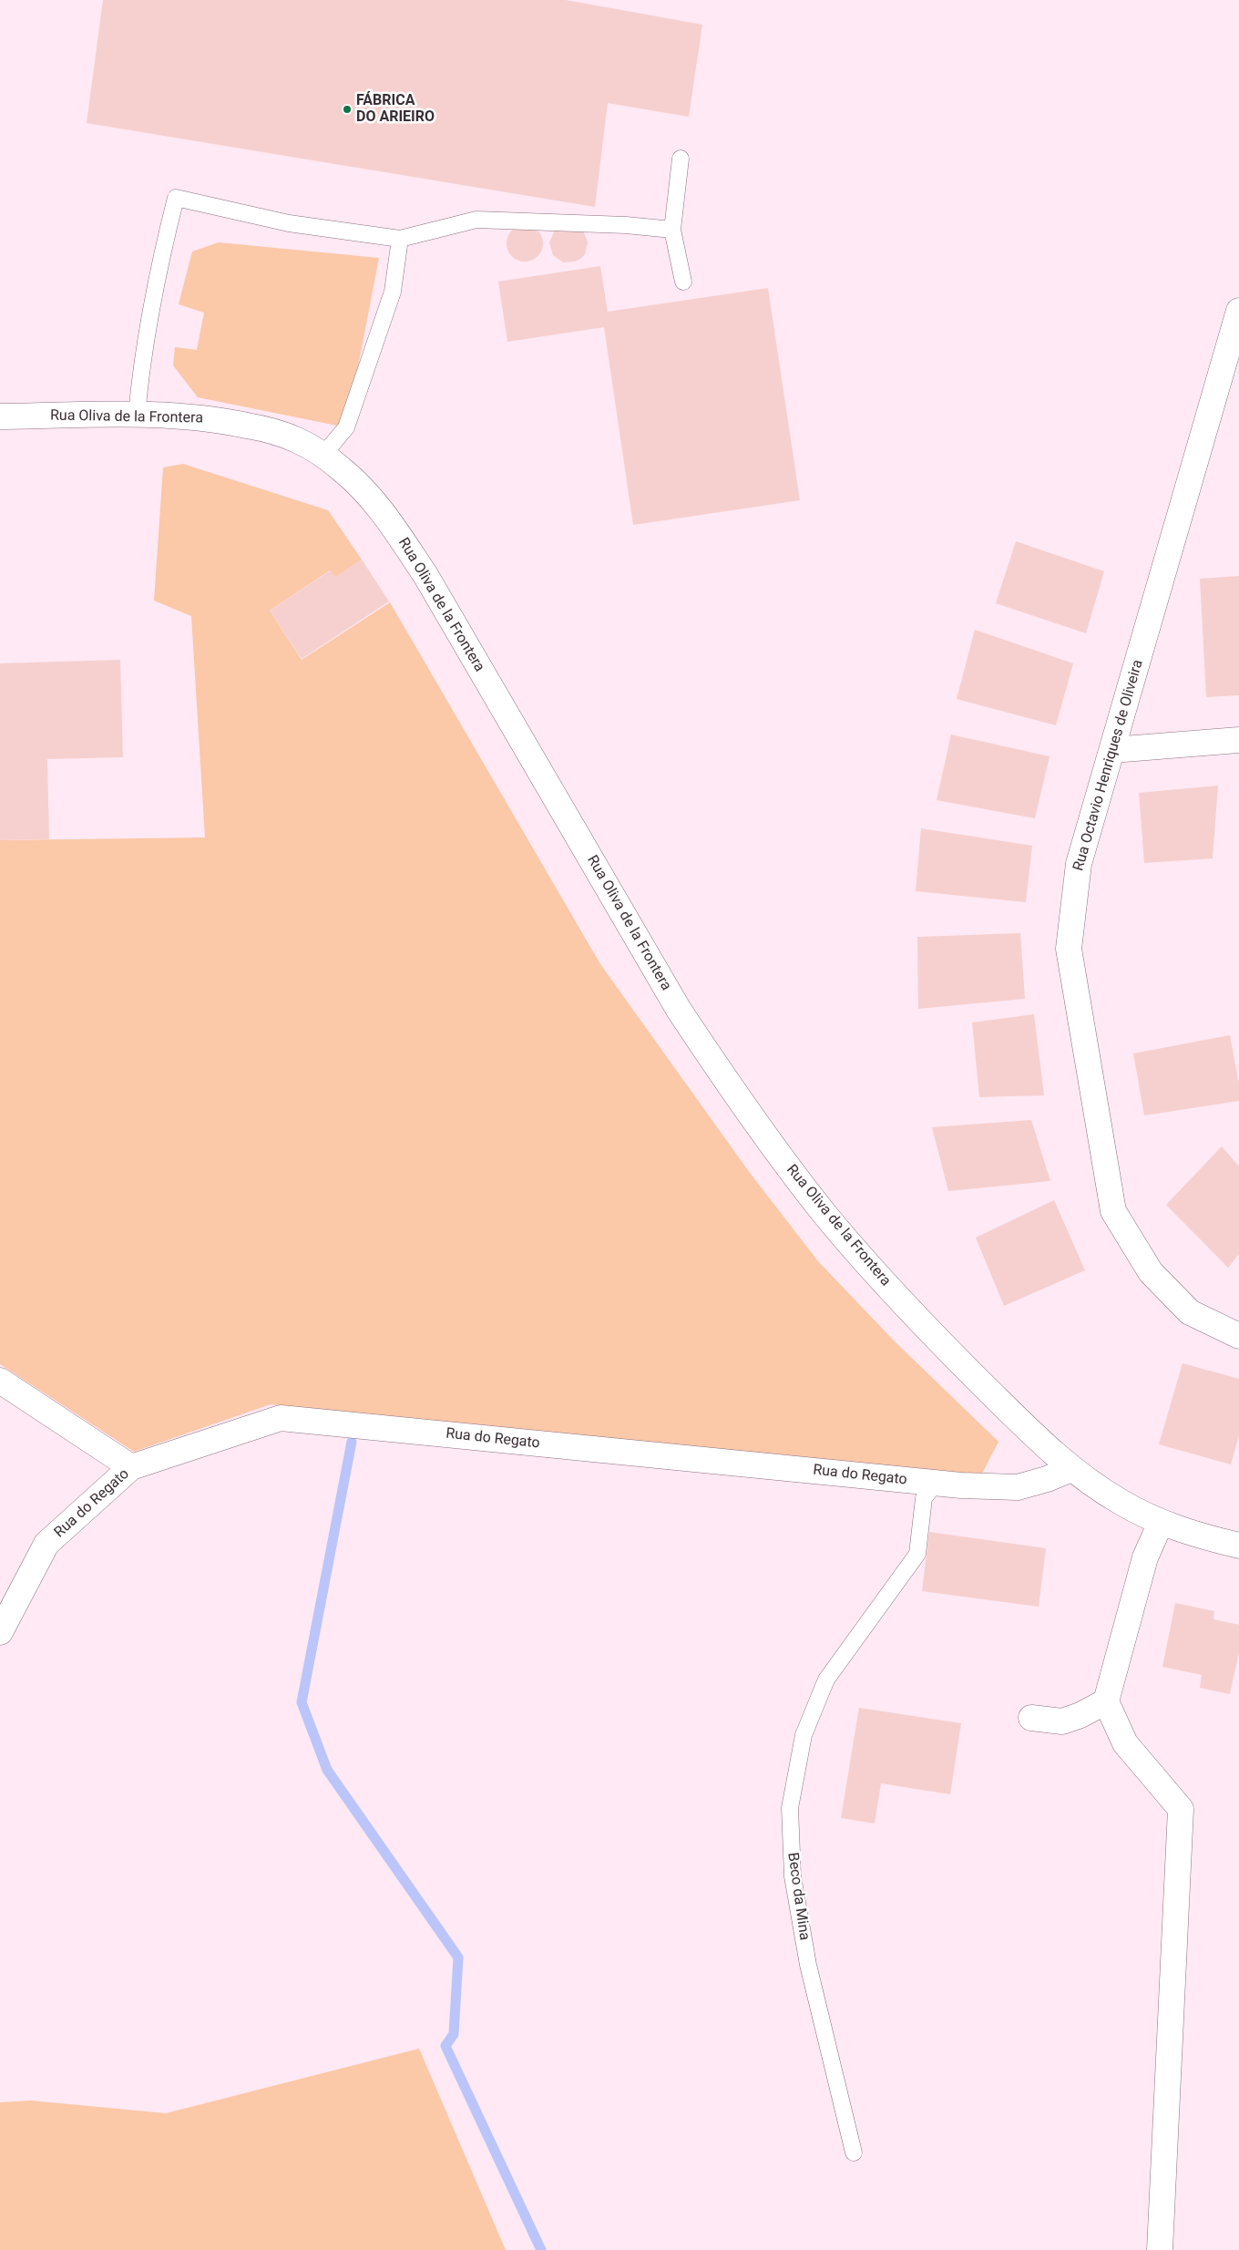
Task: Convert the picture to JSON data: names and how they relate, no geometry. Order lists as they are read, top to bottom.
{
  "streets": {
    "street": ["Rua Oliva de la Frontera", "Rua Octavio Henriques de Oliveira", "Rua do Regato"],
    "lane": ["Beco da Mina"]
  },
  "crossings": [
    ["Rua Oliva de la Frontera", "Rua do Regato"],
    ["Rua do Regato", "Beco da Mina"]
  ],
  "places": ["FÁBRICA DO ARIEIRO"]
}
